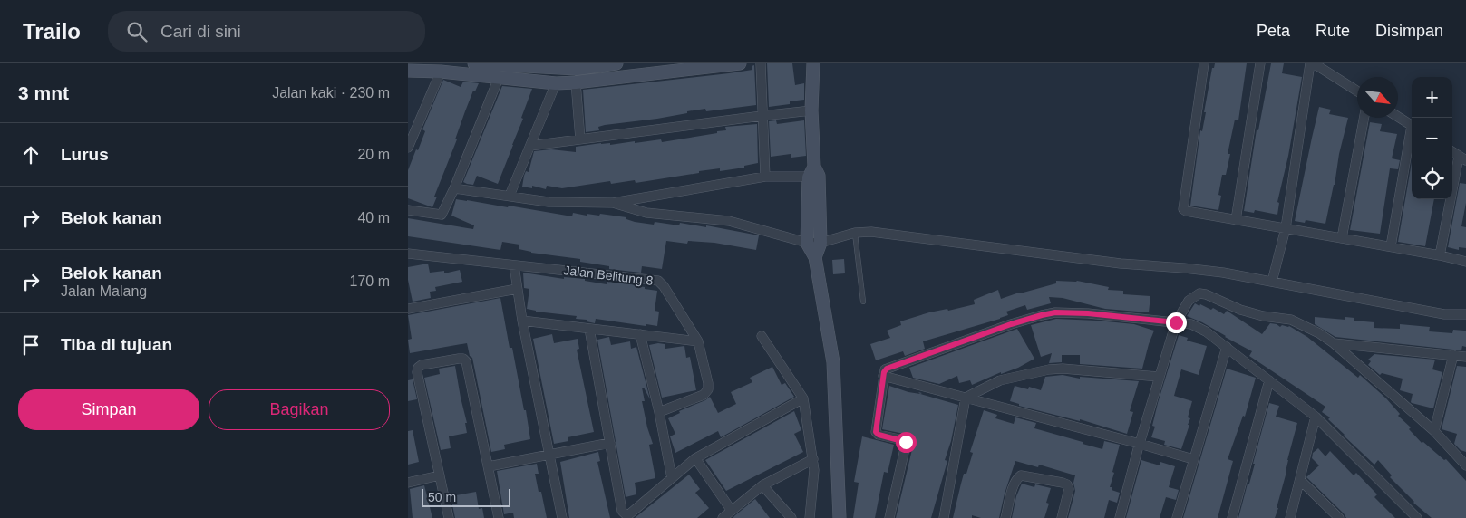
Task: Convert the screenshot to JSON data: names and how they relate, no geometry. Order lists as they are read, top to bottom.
{
  "streets": {
    "street": ["Jalan Belitung 8"]
  },
  "scale_bar": "50 m",
  "north": "bottom right",
  "page": {
    "header": "Trailo",
    "search": "Cari di sini",
    "nav": ["Peta", "Rute", "Disimpan"],
    "heading": ["3 mnt", "Jalan kaki · 230 m"],
    "map_buttons": ["+", "−"],
    "list": [
      ["Lurus", "20 m"],
      ["Belok kanan", "40 m"],
      ["Belok kanan", "Jalan Malang", "170 m"],
      "Tiba di tujuan"
    ],
    "buttons": ["Simpan", "Bagikan"],
    "scale": "50 m"
  }
}
